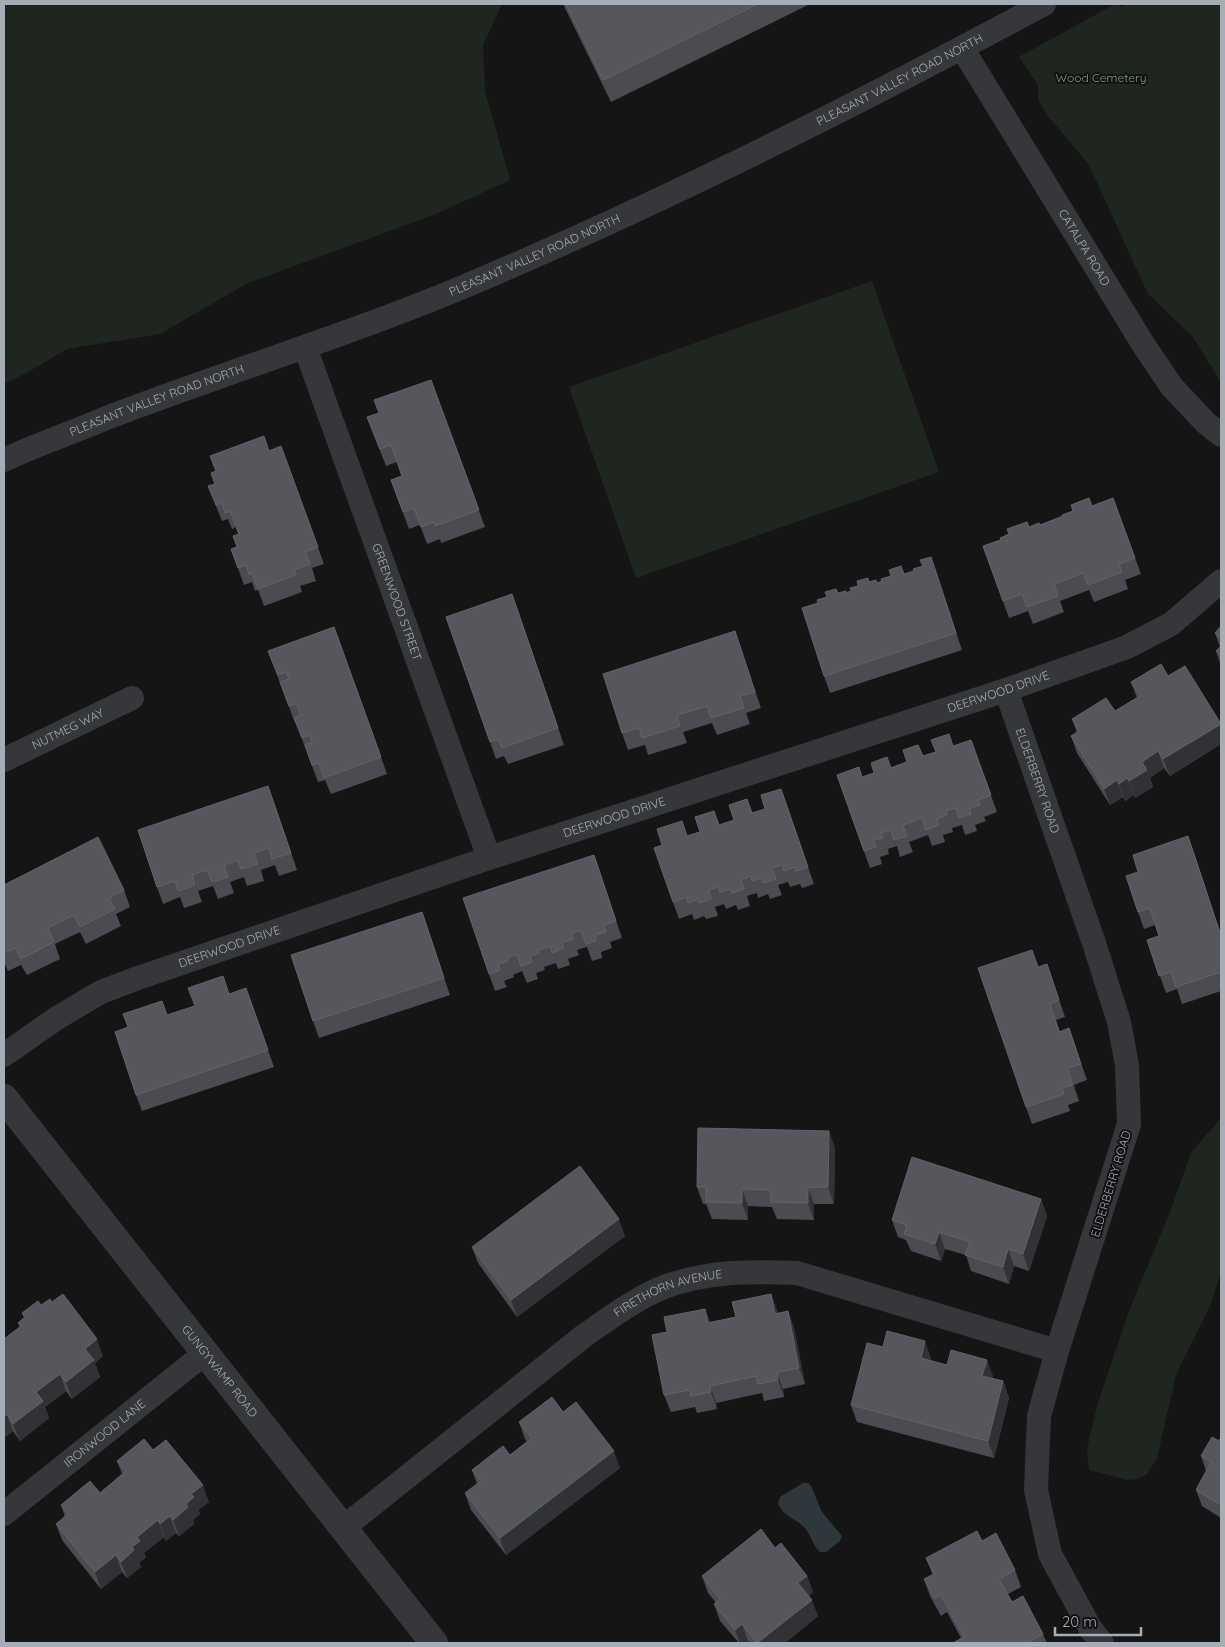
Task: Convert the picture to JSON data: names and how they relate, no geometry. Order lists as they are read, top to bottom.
{
  "streets": {
    "street": [
      "PLEASANT VALLEY ROAD NORTH",
      "CATALPA ROAD",
      "GREENWOOD STREET",
      "DEERWOOD DRIVE",
      "NUTMEG WAY",
      "ELDERBERRY ROAD",
      "FIRETHORN AVENUE",
      "GUNGYWAMP ROAD",
      "IRONWOOD LANE"
    ]
  },
  "crossings": [
    ["PLEASANT VALLEY ROAD NORTH", "CATALPA ROAD"],
    ["PLEASANT VALLEY ROAD NORTH", "GREENWOOD STREET"],
    ["GREENWOOD STREET", "DEERWOOD DRIVE"],
    ["DEERWOOD DRIVE", "ELDERBERRY ROAD"],
    ["ELDERBERRY ROAD", "FIRETHORN AVENUE"],
    ["FIRETHORN AVENUE", "GUNGYWAMP ROAD"],
    ["GUNGYWAMP ROAD", "IRONWOOD LANE"]
  ],
  "parks": ["Wood Cemetery"],
  "scale_bar": "20 m"
}
